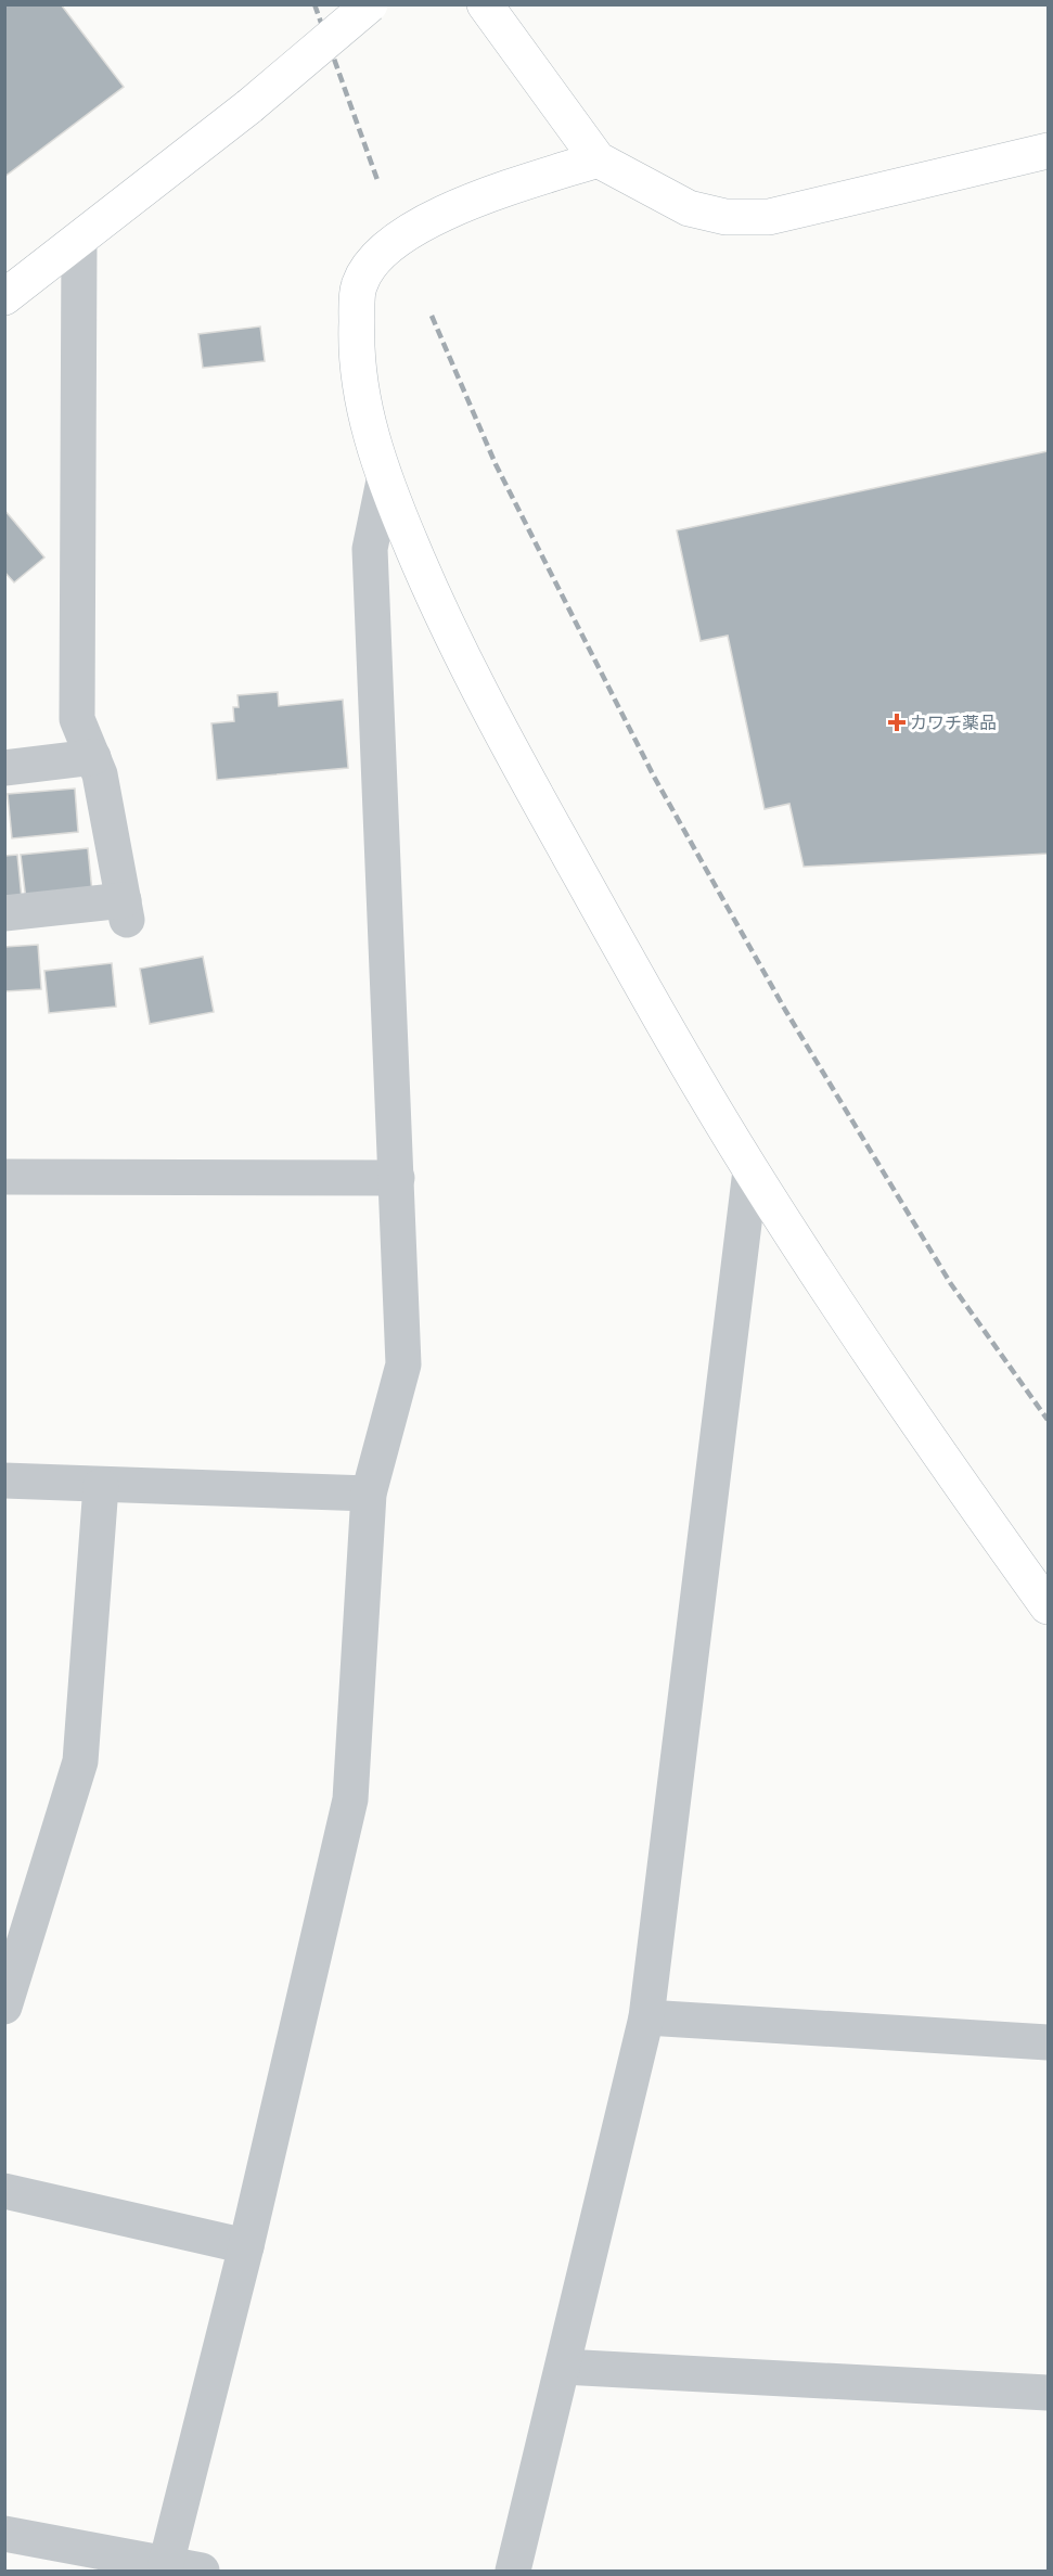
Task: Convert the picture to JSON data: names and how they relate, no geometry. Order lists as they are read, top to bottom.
{
  "places": {
    "health": ["カワチ薬品"]
  }
}
